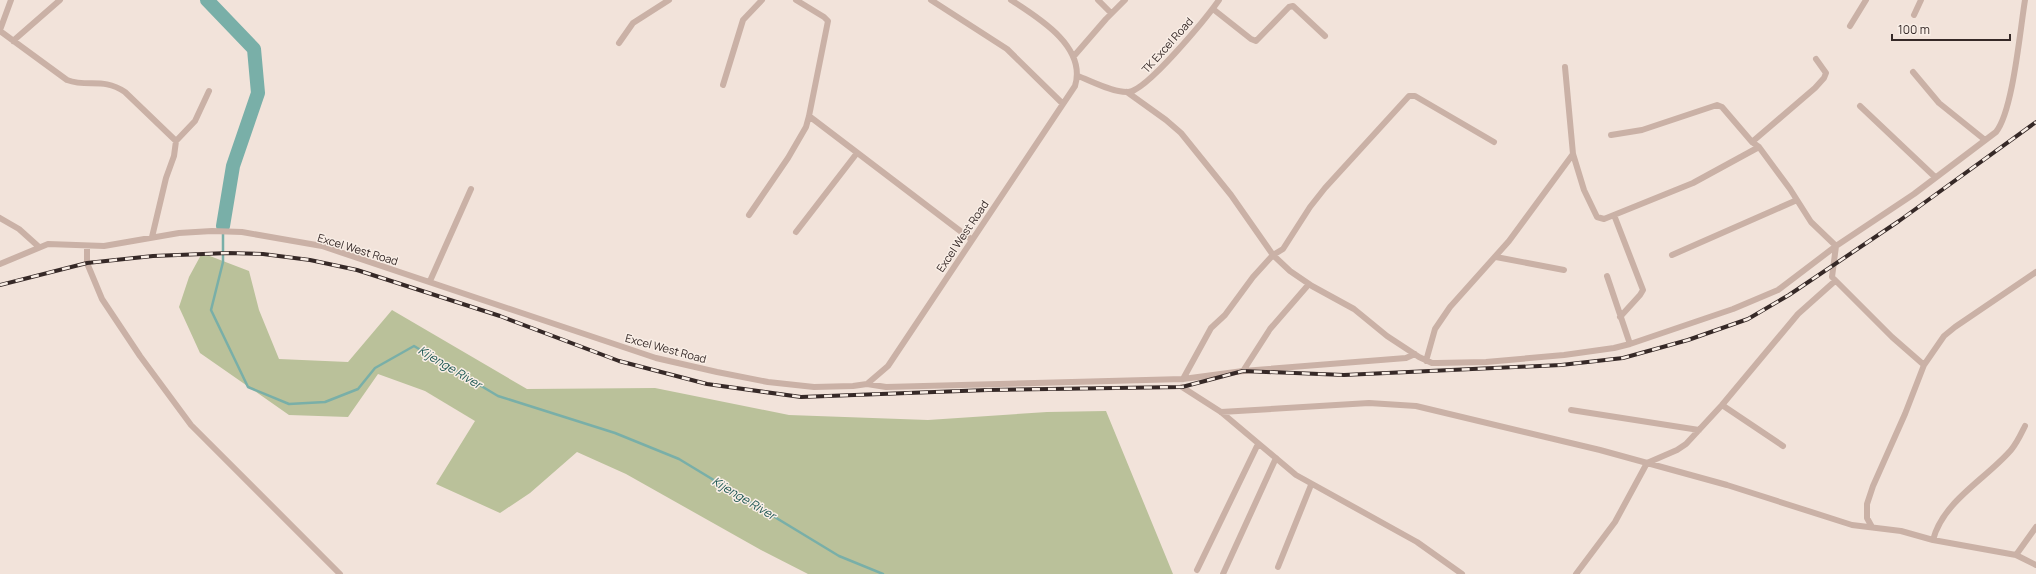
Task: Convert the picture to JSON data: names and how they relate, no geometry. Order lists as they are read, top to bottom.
{
  "streets": {
    "street": ["TK Excel Road", "Excel West Road"]
  },
  "water": ["Kijenge River"],
  "scale_bar": "100 m"
}
